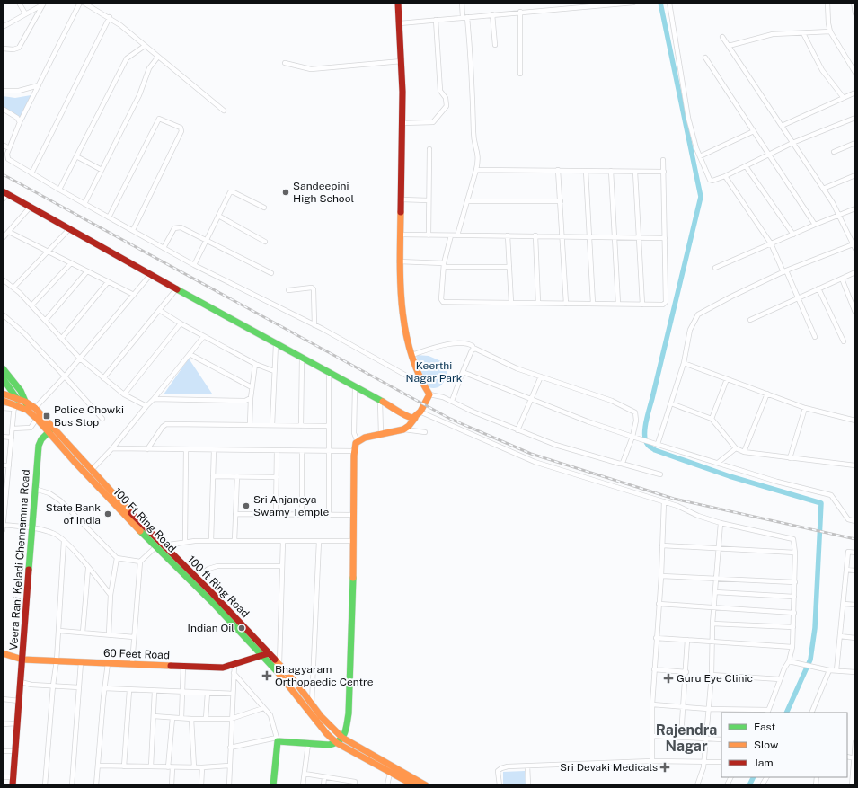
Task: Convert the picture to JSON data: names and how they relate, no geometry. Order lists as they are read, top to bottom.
{
  "streets": {
    "street": [
      "100 Ft Ring Road",
      "Veera Rani Keladi Chennamma Road",
      "100 ft Ring Road",
      "60 Feet Road"
    ]
  },
  "crossings": [
    ["100 Ft Ring Road", "Veera Rani Keladi Chennamma Road"],
    ["100 Ft Ring Road", "100 ft Ring Road"],
    ["100 Ft Ring Road", "60 Feet Road"],
    ["Veera Rani Keladi Chennamma Road", "100 ft Ring Road"],
    ["Veera Rani Keladi Chennamma Road", "60 Feet Road"],
    ["100 ft Ring Road", "60 Feet Road"]
  ],
  "districts": ["Rajendra Nagar"],
  "parks": ["Keerthi Nagar Park"],
  "places": {
    "other": [
      "Sandeepini High School",
      "Sri Anjaneya Swamy Temple",
      "State Bank of India",
      "Indian Oil"
    ],
    "transit": ["Police Chowki Bus Stop"],
    "health": ["Bhagyaram Orthopaedic Centre", "Guru Eye Clinic", "Sri Devaki Medicals"]
  },
  "legend": ["Fast", "Slow", "Jam"]
}
